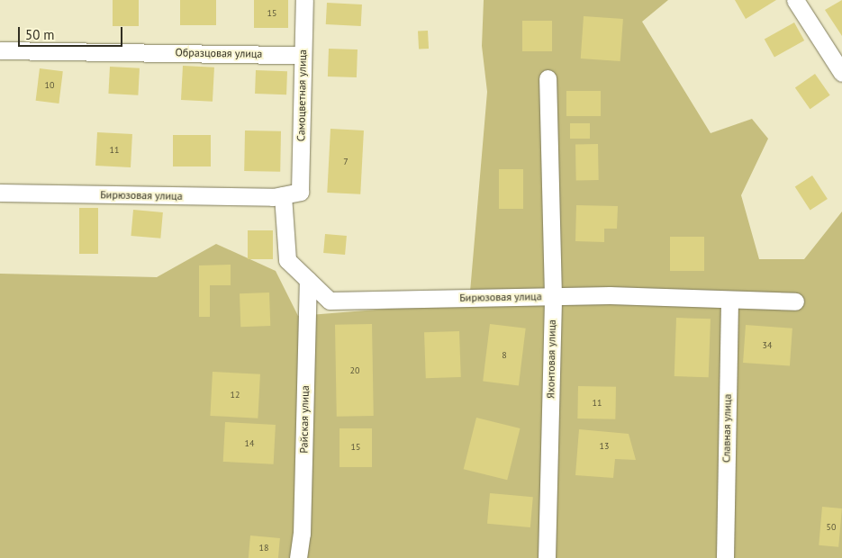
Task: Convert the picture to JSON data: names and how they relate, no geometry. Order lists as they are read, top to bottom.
{
  "streets": {
    "street": [
      "Образцовая улица",
      "Самоцветная улица",
      "Бирюзовая улица",
      "Яхонтовая улица",
      "Райская улица",
      "Славная улица"
    ]
  },
  "crossings": [
    ["Образцовая улица", "Самоцветная улица"],
    ["Самоцветная улица", "Бирюзовая улица"],
    ["Бирюзовая улица", "Яхонтовая улица"],
    ["Бирюзовая улица", "Райская улица"],
    ["Бирюзовая улица", "Славная улица"]
  ],
  "house_numbers": [
    "15",
    "10",
    "11",
    "7",
    "34",
    "8",
    "20",
    "12",
    "11",
    "14",
    "13",
    "15",
    "50",
    "18"
  ],
  "scale_bar": "50 m"
}
